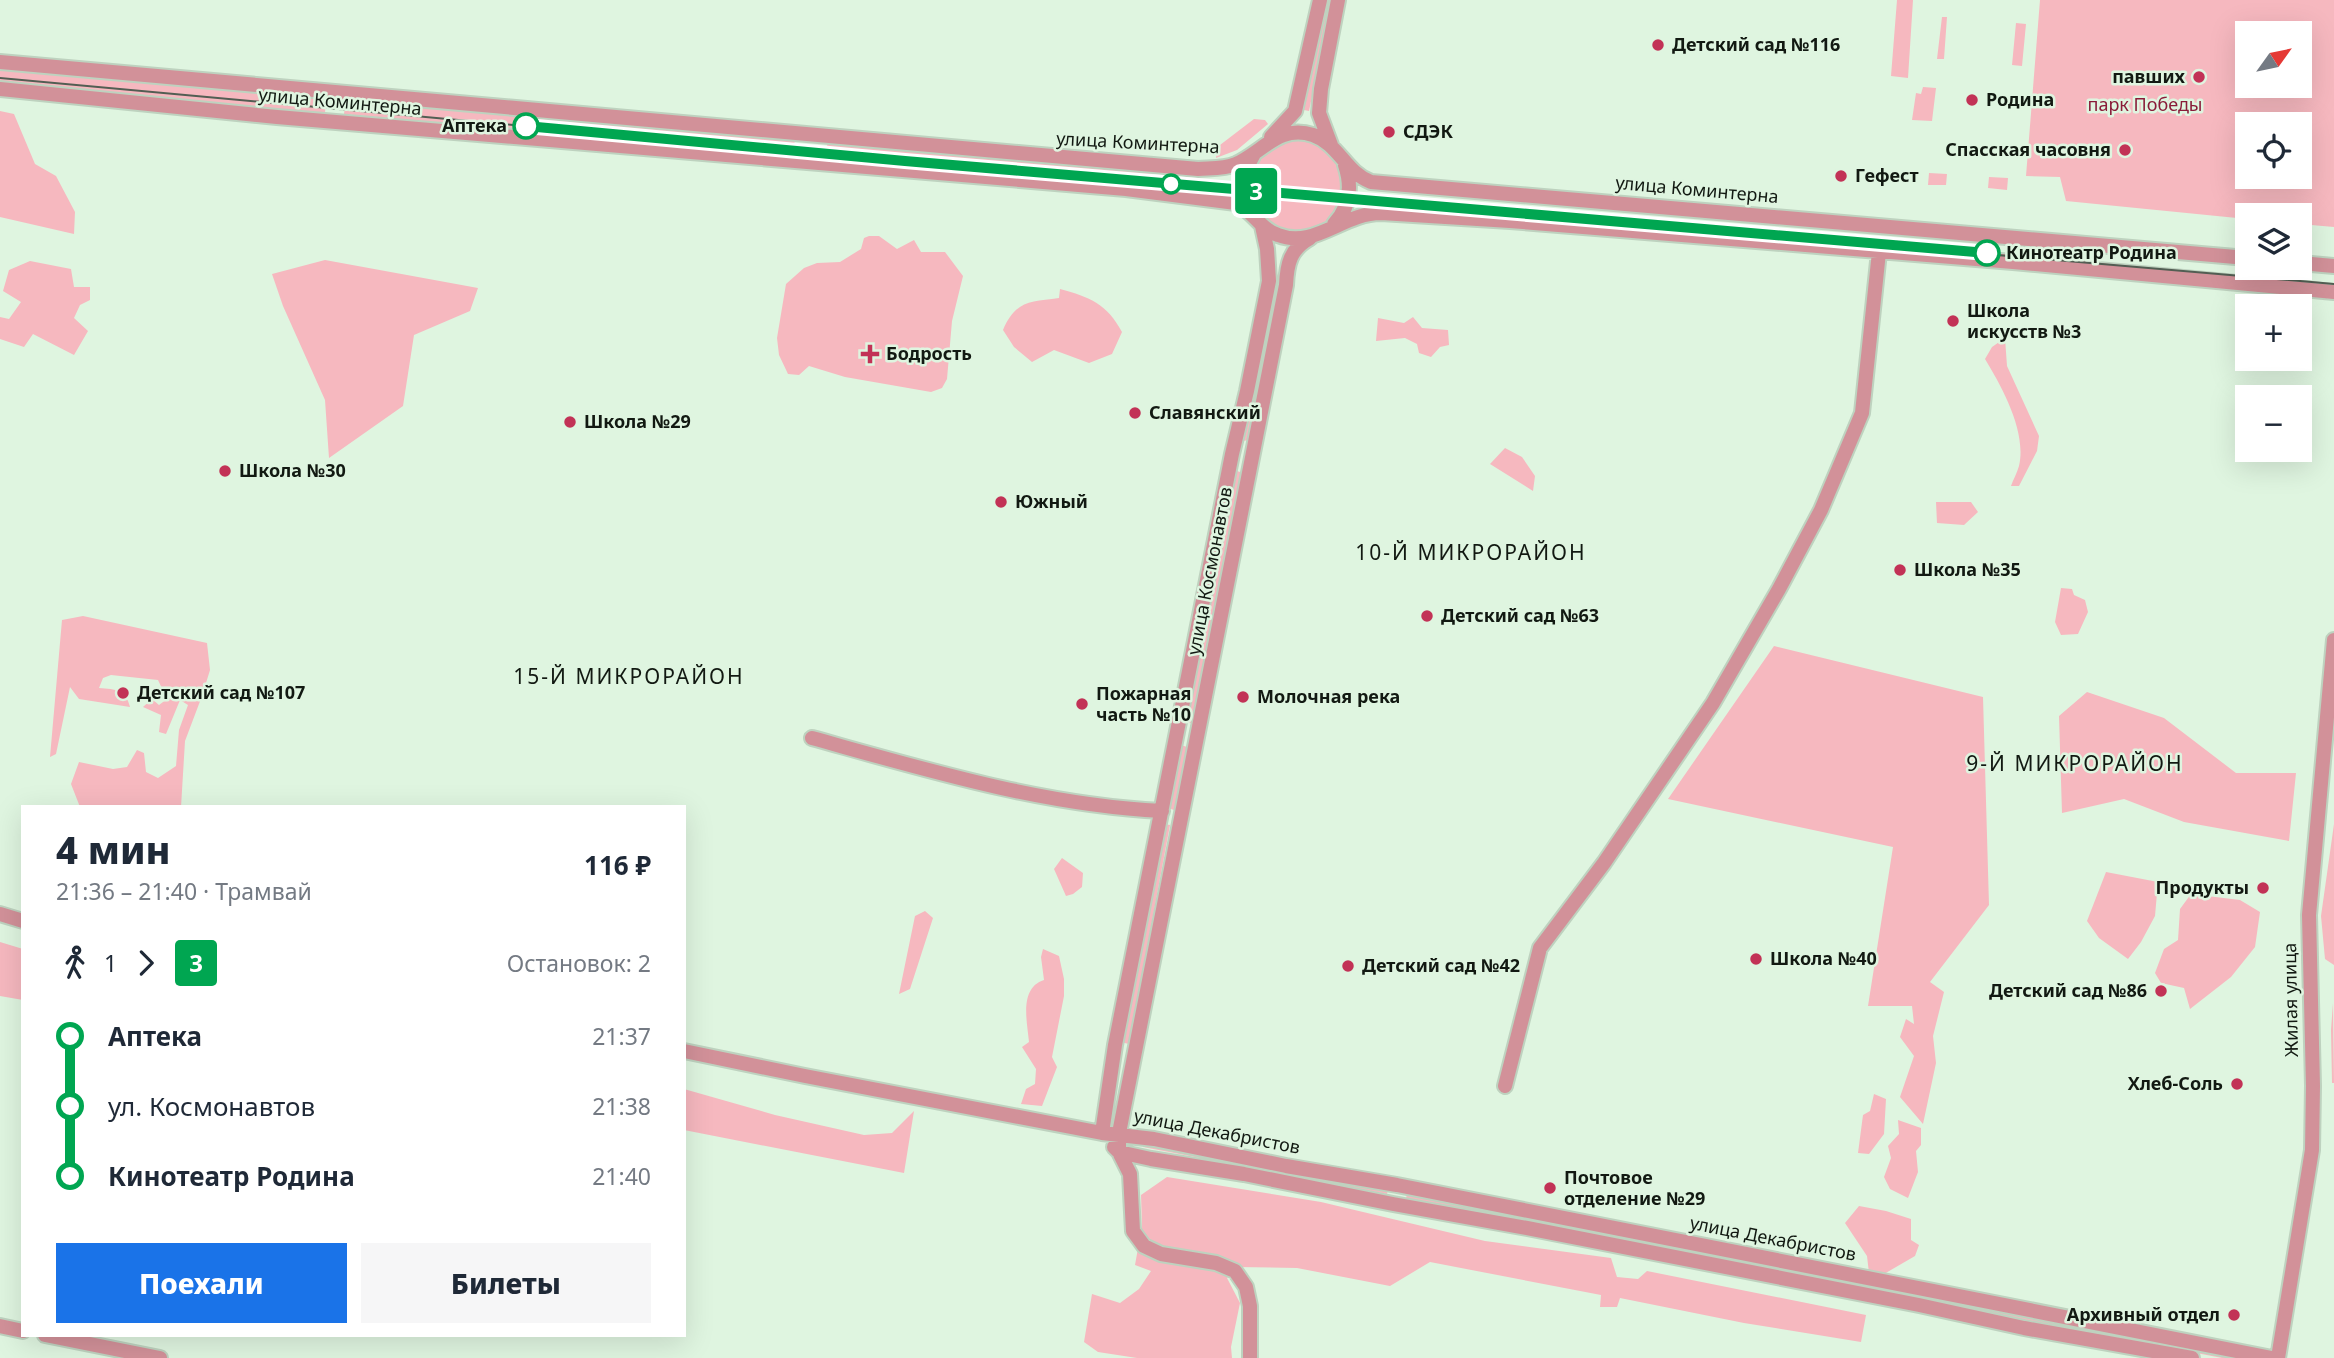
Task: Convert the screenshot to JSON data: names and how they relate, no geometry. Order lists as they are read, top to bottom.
{
  "streets": {
    "street": [
      "улица Коминтерна",
      "улица Космонавтов",
      "Жилая улица",
      "улица Декабристов"
    ]
  },
  "crossings": [
    ["улица Коминтерна", "улица Космонавтов"],
    ["улица Космонавтов", "улица Декабристов"]
  ],
  "districts": ["10-Й МИКРОРАЙОН", "15-Й МИКРОРАЙОН", "9-Й МИКРОРАЙОН"],
  "parks": ["парк Победы"],
  "places": {
    "other": [
      "Детский сад №116",
      "павших",
      "Родина",
      "Аптека",
      "СДЭК",
      "Спасская часовня",
      "Гефест",
      "Кинотеатр Родина",
      "Школа искусств №3",
      "Славянский",
      "Школа №29",
      "Школа №30",
      "Южный",
      "Школа №35",
      "Детский сад №63",
      "Детский сад №107",
      "Молочная река",
      "Пожарная часть №10",
      "Продукты",
      "Школа №40",
      "Детский сад №42",
      "Детский сад №86",
      "Хлеб-Соль",
      "Почтовое отделение №29",
      "Архивный отдел"
    ],
    "health": ["Бодрость"]
  },
  "lines": ["tram line 3"],
  "north": "top right",
  "page": {
    "on_map": "3",
    "map_buttons": ["+", "−"],
    "heading": ["4 мин", "21:36 – 21:40 · Трамвай", "116 ₽"],
    "legs": ["1", "3", "Остановок: 2"],
    "list": [
      {
        "name": "Аптека",
        "value": "21:37"
      },
      {
        "name": "ул. Космонавтов",
        "value": "21:38"
      },
      {
        "name": "Кинотеатр Родина",
        "value": "21:40"
      }
    ],
    "buttons": ["Поехали", "Билеты"]
  }
}
